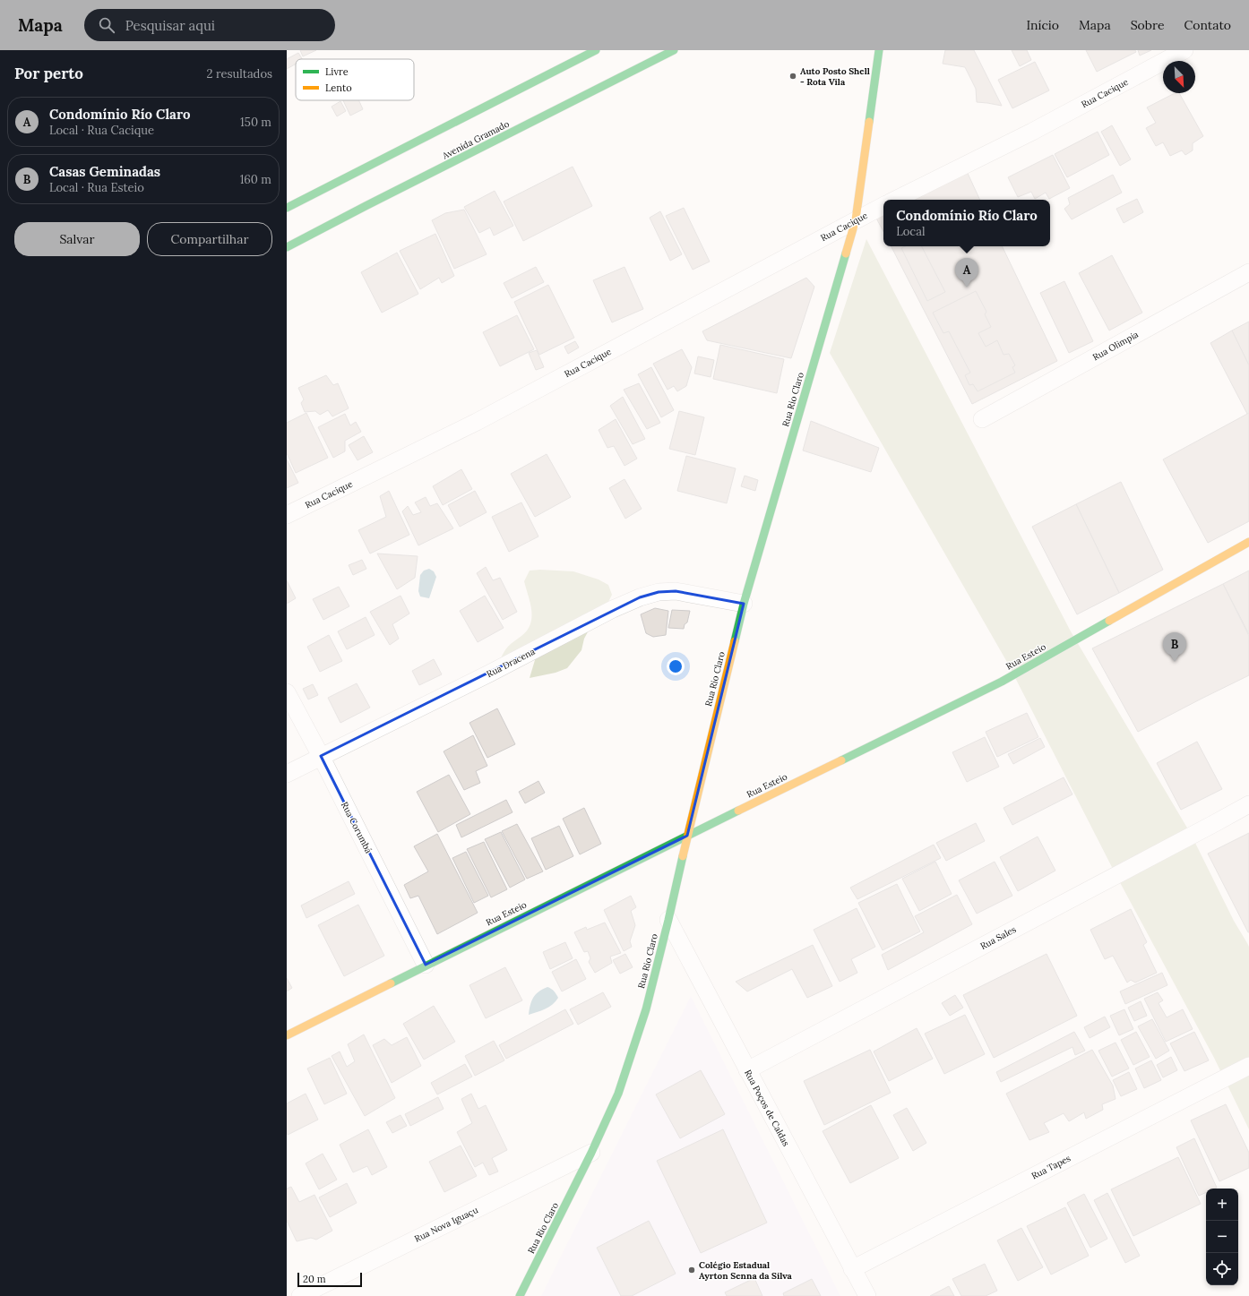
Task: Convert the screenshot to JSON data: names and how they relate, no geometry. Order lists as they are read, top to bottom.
{
  "streets": {
    "street": [
      "Rua Cacique",
      "Avenida Gramado",
      "Rua Olimpia",
      "Rua Rio Claro",
      "Rua Esteio",
      "Rua Dracena",
      "Rua Corumbá",
      "Rua Sales",
      "Rua Poços de Caldas",
      "Rua Tapes",
      "Rua Nova Iguaçu"
    ]
  },
  "crossings": [
    ["Rua Cacique", "Rua Rio Claro"],
    ["Rua Rio Claro", "Rua Esteio"],
    ["Rua Rio Claro", "Rua Dracena"],
    ["Rua Rio Claro", "Rua Poços de Caldas"],
    ["Rua Rio Claro", "Rua Nova Iguaçu"],
    ["Rua Esteio", "Rua Corumbá"],
    ["Rua Dracena", "Rua Corumbá"],
    ["Rua Sales", "Rua Poços de Caldas"],
    ["Rua Poços de Caldas", "Rua Tapes"]
  ],
  "places": ["Auto Posto Shell - Rota Vila", "Colégio Estadual Ayrton Senna da Silva"],
  "legend": ["Livre", "Lento"],
  "scale_bar": "20 m",
  "north": "bottom right",
  "page": {
    "header": "Mapa",
    "search": "Pesquisar aqui",
    "nav": [
      "Início",
      "Mapa",
      "Sobre",
      "Contato"
    ],
    "heading": ["Por perto", "2 resultados"],
    "list": [
      {
        "mark": "A",
        "name": "Condomínio Río Claro",
        "note": "Local · Rua Cacique",
        "value": "150 m"
      },
      {
        "mark": "B",
        "name": "Casas Geminadas",
        "note": "Local · Rua Esteio",
        "value": "160 m"
      }
    ],
    "popup": ["Condomínio Río Claro", "Local"],
    "buttons": ["Salvar", "Compartilhar"],
    "pins": ["A", "B"],
    "map_buttons": ["+", "−"],
    "scale": "20 m"
  }
}
